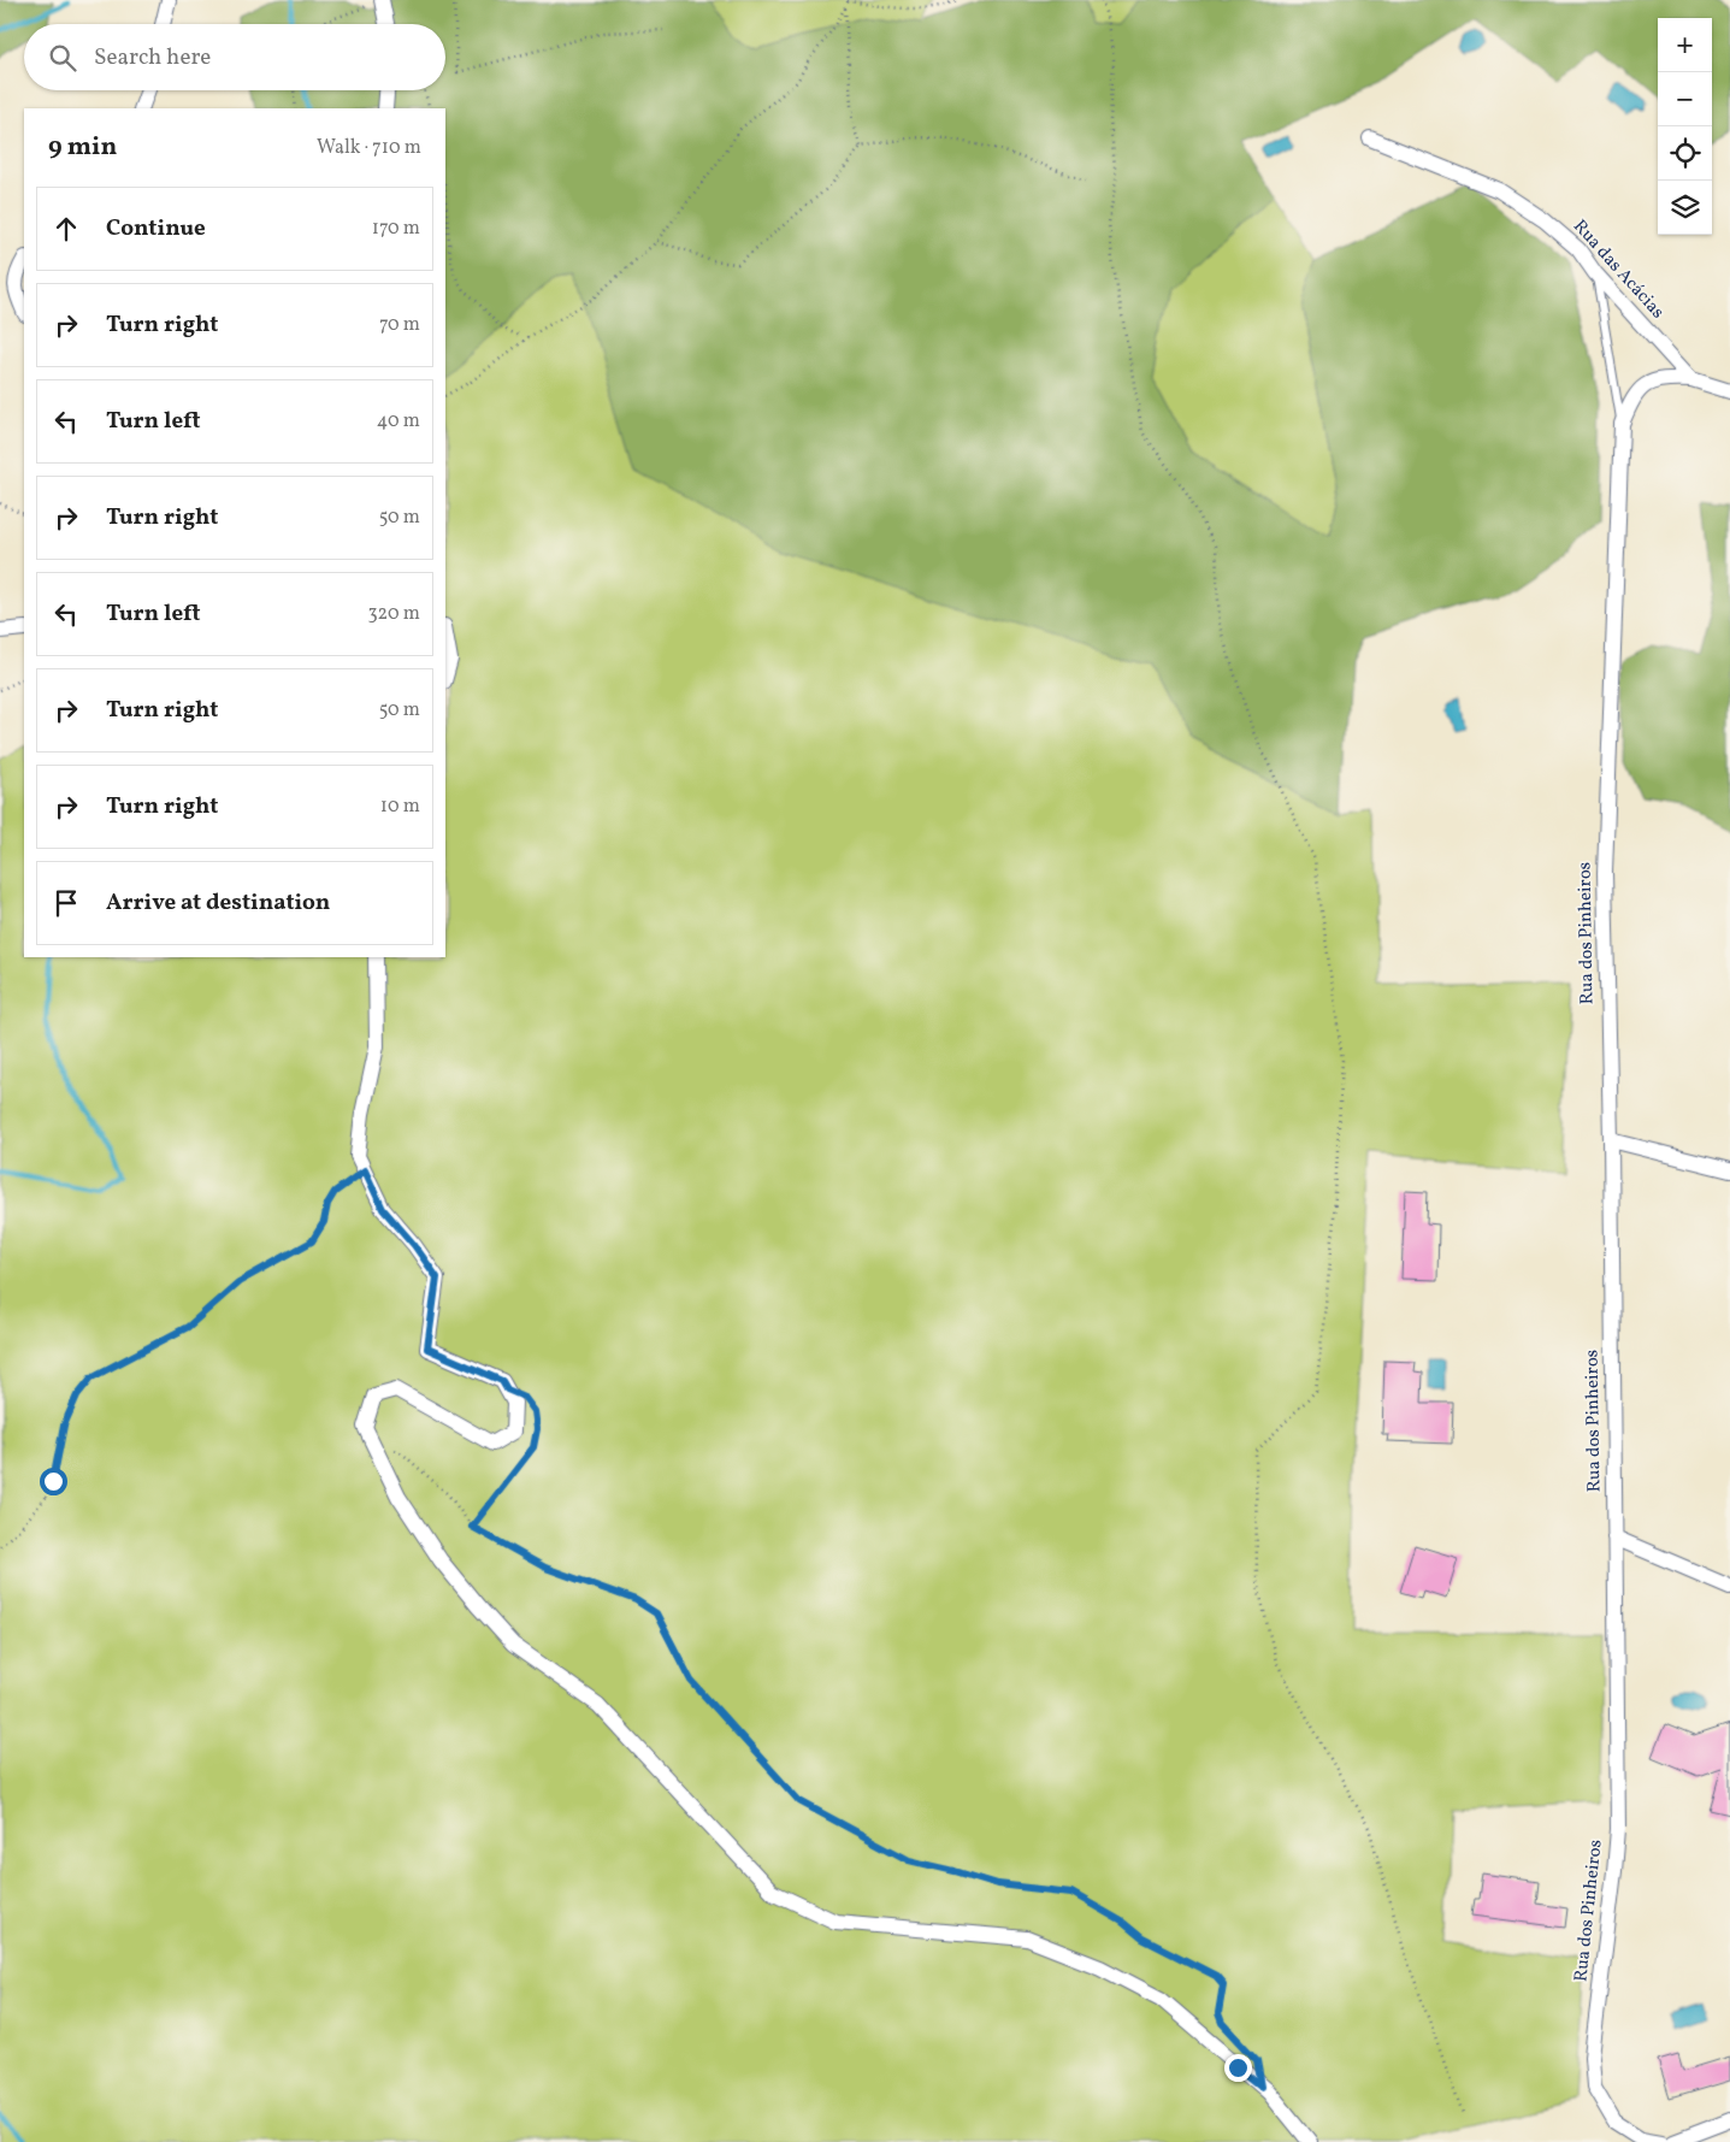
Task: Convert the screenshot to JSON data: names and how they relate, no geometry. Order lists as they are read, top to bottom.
{
  "streets": {
    "street": ["Rua das Acácias", "Rua dos Pinheiros"]
  },
  "crossings": [
    ["Rua das Acácias", "Rua dos Pinheiros"]
  ],
  "page": {
    "map_buttons": ["+", "−"],
    "search": "Search here",
    "heading": ["9 min", "Walk · 710 m"],
    "list": [
      ["Continue", "170 m"],
      ["Turn right", "70 m"],
      ["Turn left", "40 m"],
      ["Turn right", "50 m"],
      ["Turn left", "320 m"],
      ["Turn right", "50 m"],
      ["Turn right", "10 m"],
      "Arrive at destination"
    ]
  }
}
